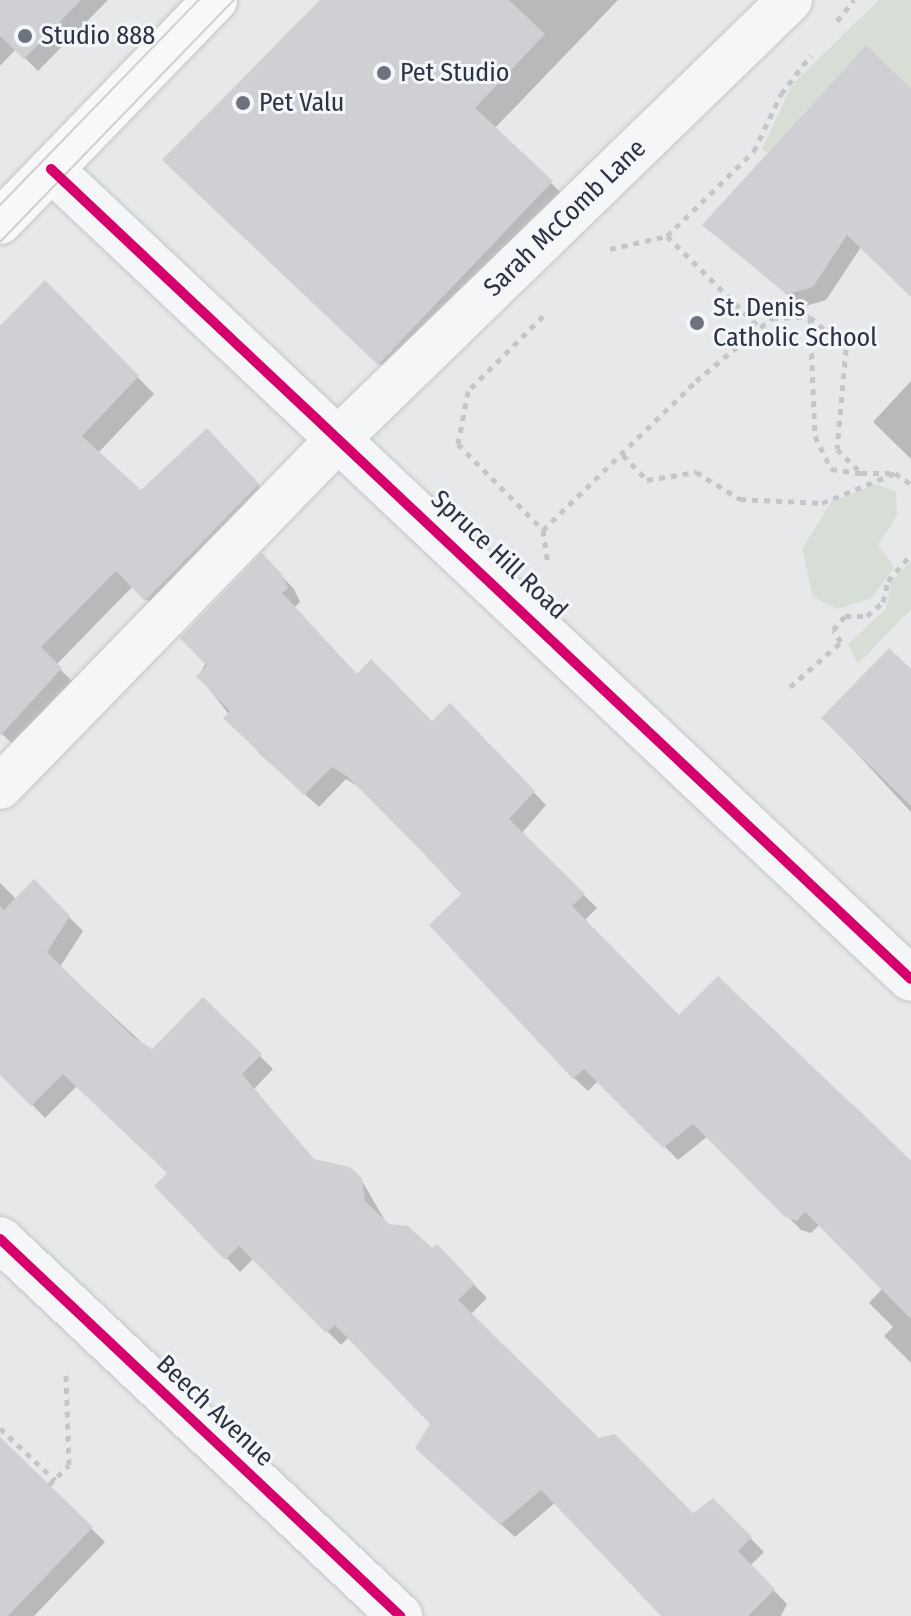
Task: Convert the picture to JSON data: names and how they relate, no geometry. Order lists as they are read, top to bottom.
{
  "streets": {
    "street": ["Sarah McComb Lane", "Spruce Hill Road", "Beech Avenue"]
  },
  "crossings": [
    ["Sarah McComb Lane", "Spruce Hill Road"]
  ],
  "places": [
    "Studio 888",
    "Pet Studio",
    "Pet Valu",
    "St. Denis Catholic School"
  ]
}
